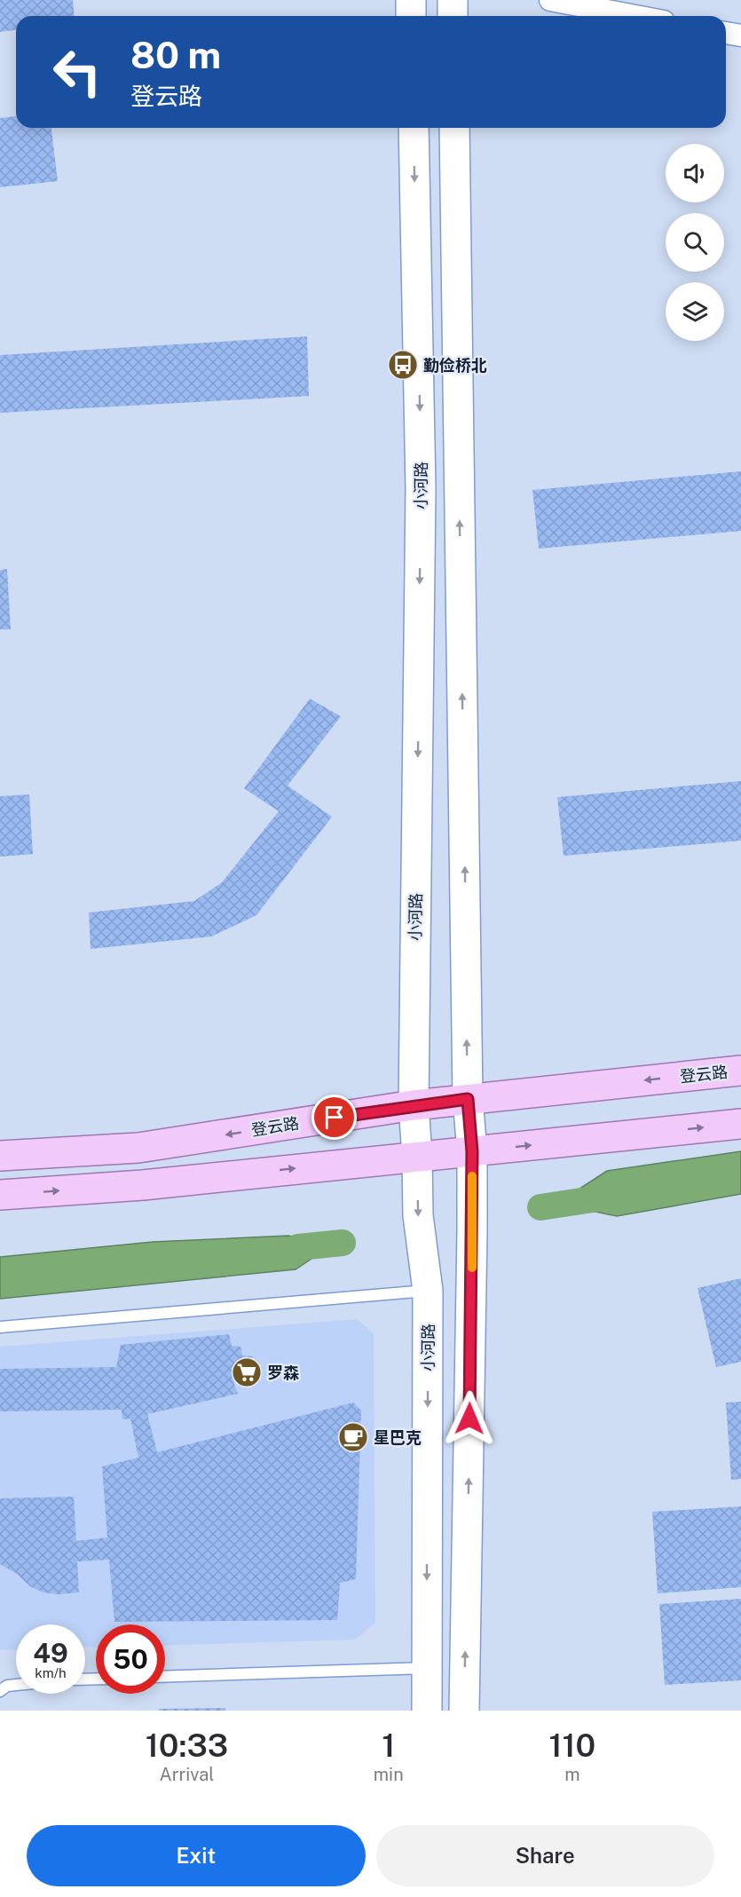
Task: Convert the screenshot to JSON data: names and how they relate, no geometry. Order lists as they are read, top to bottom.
{
  "streets": {
    "main road": ["小河路", "登云路"]
  },
  "crossings": [
    ["小河路", "登云路"]
  ],
  "places": {
    "bus stop": ["勤俭桥北"],
    "supermarket": ["罗森"],
    "cafe": ["星巴克"]
  },
  "page": {
    "turn": ["80 m", "登云路"],
    "speed": "49 km/h",
    "limit": "50",
    "eta": [
      "10:33",
      "Arrival",
      "1",
      "min",
      "110",
      "m"
    ],
    "buttons": ["Exit", "Share"]
  }
}
